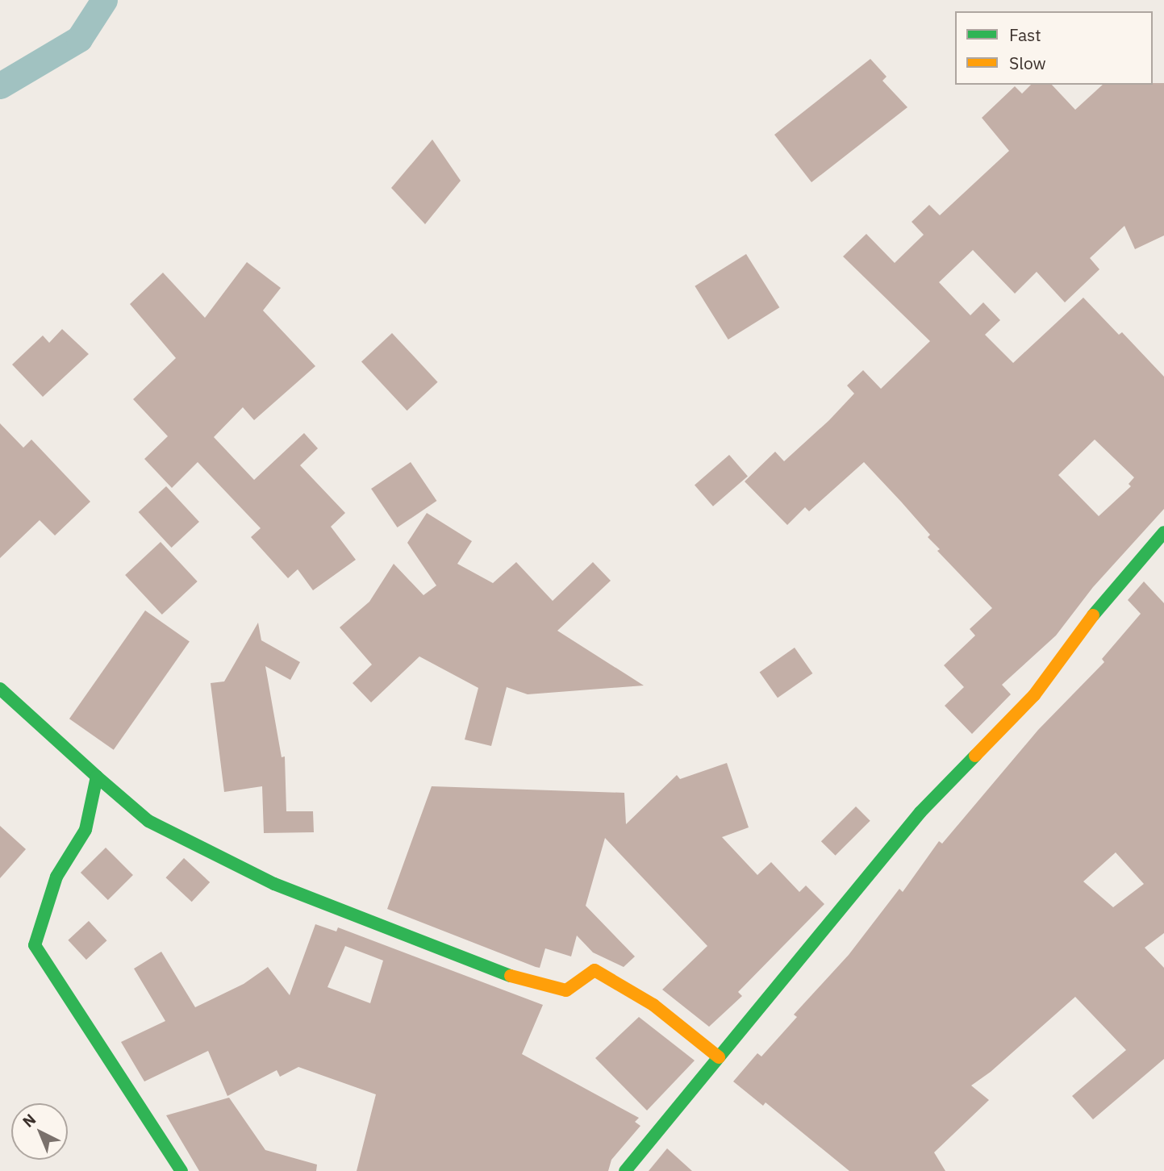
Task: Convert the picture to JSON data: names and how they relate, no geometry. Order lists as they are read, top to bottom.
{
  "legend": ["Fast", "Slow"],
  "north": "top left"
}
